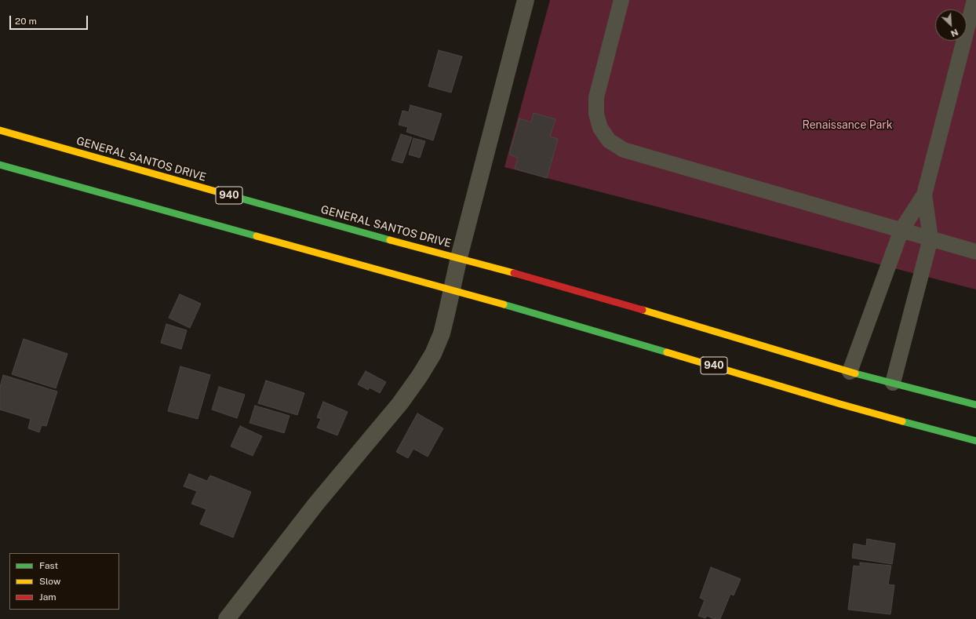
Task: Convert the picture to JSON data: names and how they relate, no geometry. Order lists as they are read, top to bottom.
{
  "streets": {
    "highway": ["GENERAL SANTOS DRIVE", "940"]
  },
  "crossings": [
    ["GENERAL SANTOS DRIVE", "940"]
  ],
  "parks": ["Renaissance Park"],
  "legend": ["Fast", "Slow", "Jam"],
  "scale_bar": "20 m",
  "north": "bottom right"
}
